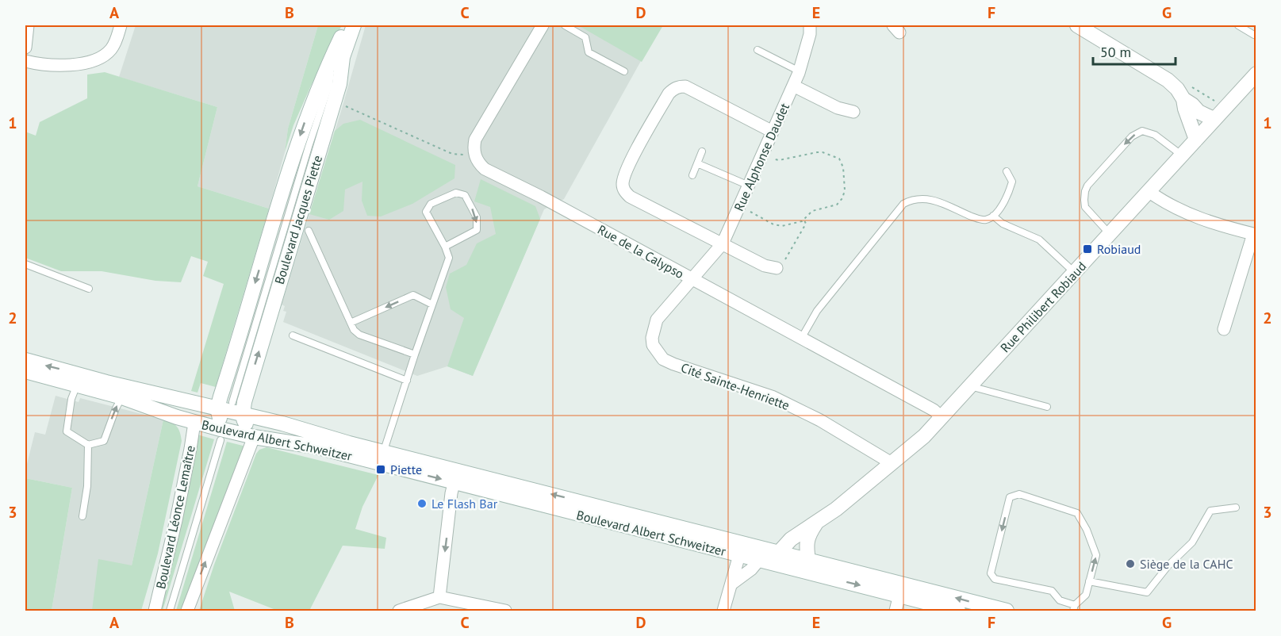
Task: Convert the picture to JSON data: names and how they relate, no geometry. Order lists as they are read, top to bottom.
{
  "streets": {
    "main road": ["Boulevard Jacques Piette", "Rue Philibert Robiaud", "Boulevard Albert Schweitzer"],
    "street": [
      "Rue Alphonse Daudet",
      "Rue de la Calypso",
      "Cité Sainte-Henriette",
      "Boulevard Léonce Lemaître"
    ]
  },
  "crossings": [
    ["Rue Alphonse Daudet", "Rue de la Calypso"],
    ["Rue Alphonse Daudet", "Cité Sainte-Henriette"],
    ["Boulevard Jacques Piette", "Boulevard Albert Schweitzer"],
    ["Boulevard Jacques Piette", "Boulevard Léonce Lemaître"],
    ["Rue de la Calypso", "Rue Philibert Robiaud"],
    ["Rue de la Calypso", "Cité Sainte-Henriette"],
    ["Rue Philibert Robiaud", "Cité Sainte-Henriette"],
    ["Rue Philibert Robiaud", "Boulevard Albert Schweitzer"],
    ["Boulevard Albert Schweitzer", "Boulevard Léonce Lemaître"]
  ],
  "places": {
    "transit": ["Robiaud", "Piette"],
    "other": ["Le Flash Bar", "Siège de la CAHC"]
  },
  "scale_bar": "50 m",
  "grid": {
    "columns": [
      "A",
      "B",
      "C",
      "D",
      "E",
      "F",
      "G"
    ],
    "rows": ["1", "2", "3"]
  }
}
